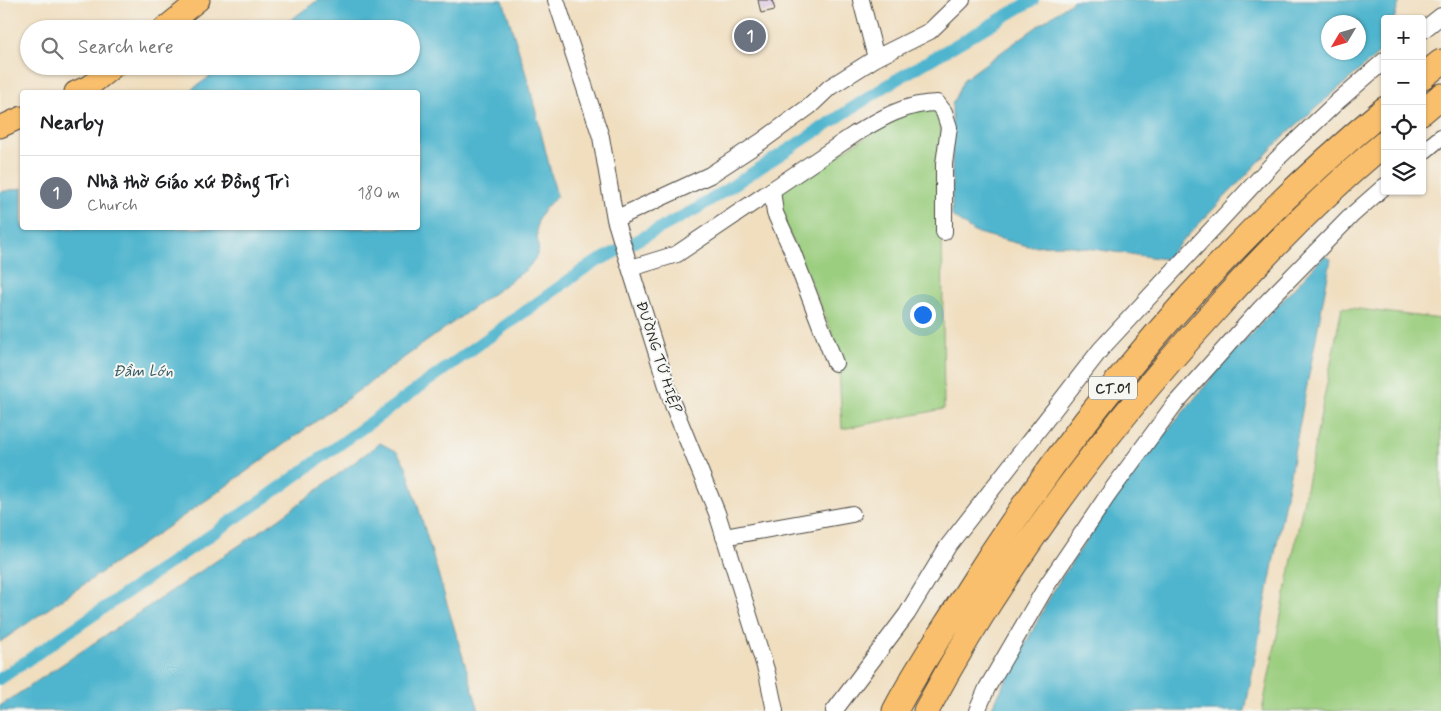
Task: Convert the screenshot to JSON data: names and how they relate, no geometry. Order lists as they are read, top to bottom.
{
  "streets": {
    "highway": ["CT.01"],
    "street": ["ĐƯỜNG TỨ HIỆP"]
  },
  "water": ["Đầm Lớn"],
  "north": "bottom left",
  "page": {
    "map_buttons": ["+", "−"],
    "pins": "1",
    "search": "Search here",
    "heading": "Nearby",
    "list": [
      {
        "mark": "1",
        "name": "Nhà thờ Giáo xứ Đồng Trì",
        "note": "Church",
        "value": "180 m"
      }
    ]
  }
}
